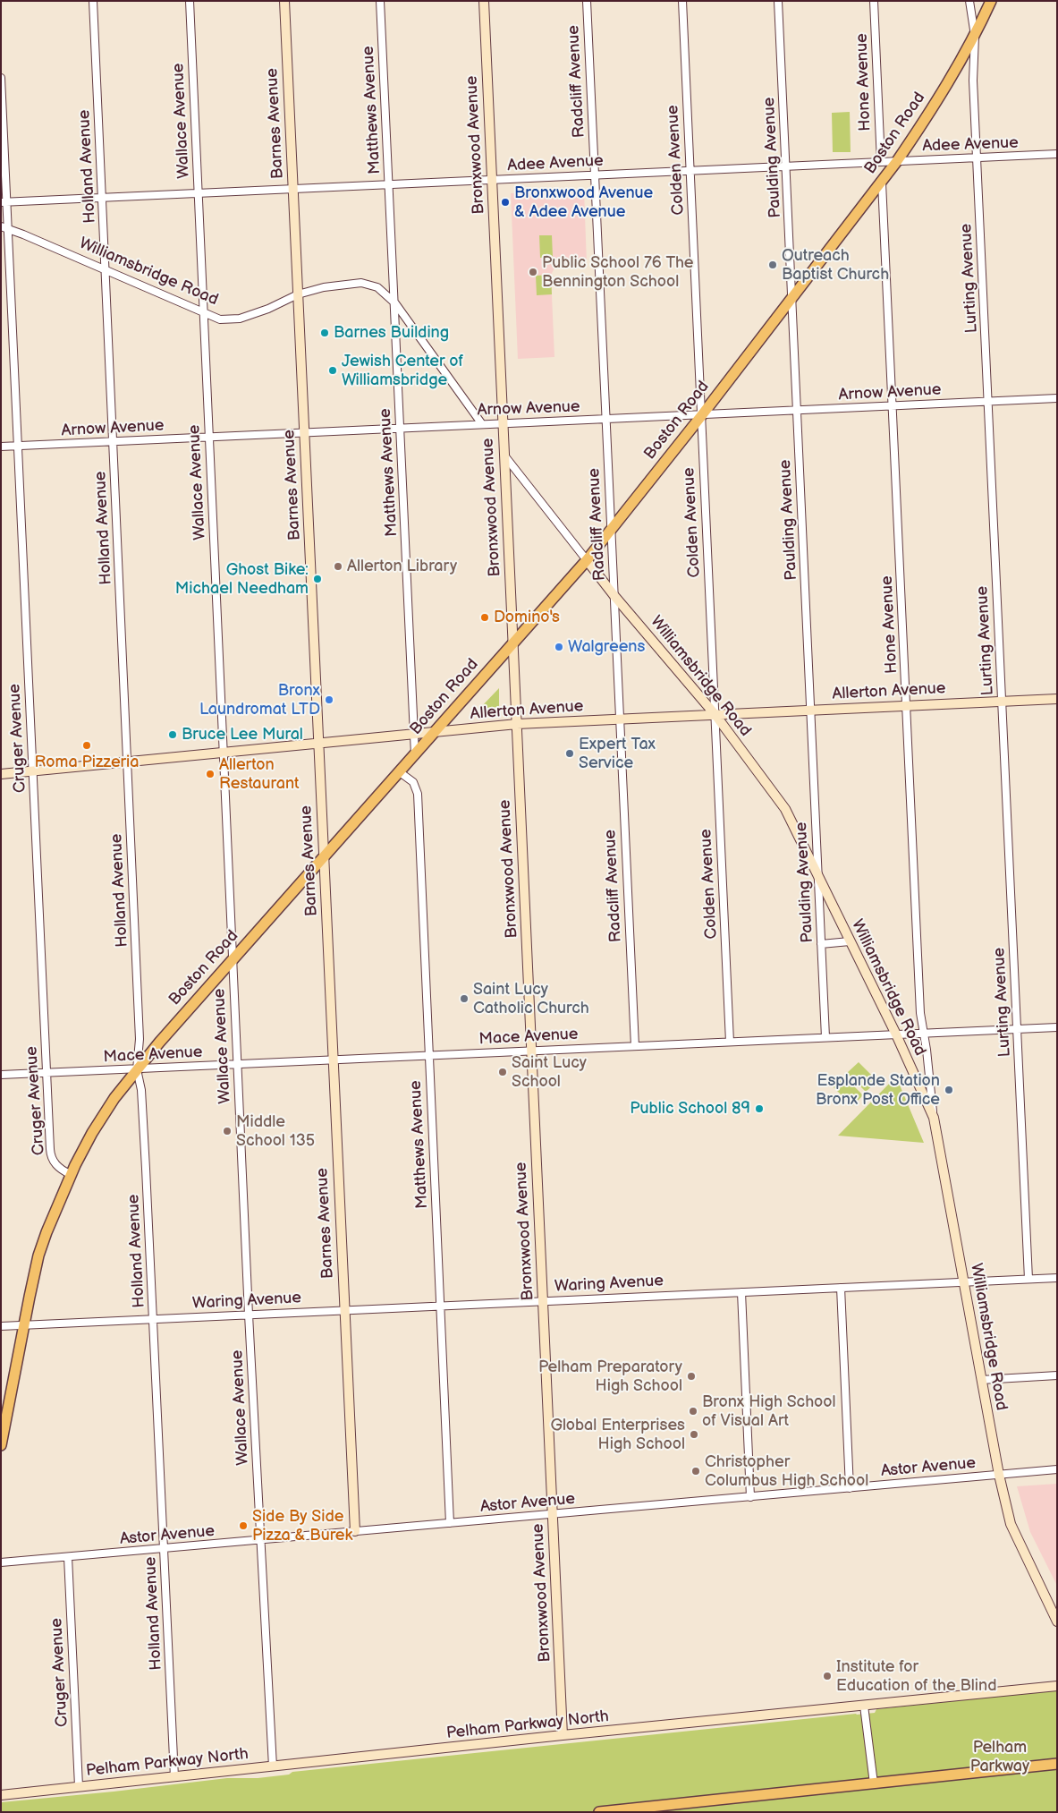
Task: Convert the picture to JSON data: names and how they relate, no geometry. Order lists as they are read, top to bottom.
{
  "streets": {
    "main road": ["Boston Road"],
    "street": [
      "Radcliff Avenue",
      "Hone Avenue",
      "Matthews Avenue",
      "Wallace Avenue",
      "Barnes Avenue",
      "Bronxwood Avenue",
      "Adee Avenue",
      "Paulding Avenue",
      "Colden Avenue",
      "Holland Avenue",
      "Williamsbridge Road",
      "Lurting Avenue",
      "Arnow Avenue",
      "Allerton Avenue",
      "Cruger Avenue",
      "Mace Avenue",
      "Waring Avenue",
      "Astor Avenue",
      "Pelham Parkway North"
    ]
  },
  "crossings": [
    ["Radcliff Avenue", "Boston Road"],
    ["Radcliff Avenue", "Adee Avenue"],
    ["Radcliff Avenue", "Williamsbridge Road"],
    ["Radcliff Avenue", "Arnow Avenue"],
    ["Radcliff Avenue", "Allerton Avenue"],
    ["Radcliff Avenue", "Mace Avenue"],
    ["Hone Avenue", "Boston Road"],
    ["Hone Avenue", "Adee Avenue"],
    ["Hone Avenue", "Williamsbridge Road"],
    ["Hone Avenue", "Arnow Avenue"],
    ["Hone Avenue", "Allerton Avenue"],
    ["Hone Avenue", "Mace Avenue"],
    ["Matthews Avenue", "Boston Road"],
    ["Matthews Avenue", "Adee Avenue"],
    ["Matthews Avenue", "Williamsbridge Road"],
    ["Matthews Avenue", "Arnow Avenue"],
    ["Matthews Avenue", "Allerton Avenue"],
    ["Matthews Avenue", "Mace Avenue"],
    ["Matthews Avenue", "Waring Avenue"],
    ["Matthews Avenue", "Astor Avenue"],
    ["Wallace Avenue", "Boston Road"],
    ["Wallace Avenue", "Adee Avenue"],
    ["Wallace Avenue", "Williamsbridge Road"],
    ["Wallace Avenue", "Arnow Avenue"],
    ["Wallace Avenue", "Allerton Avenue"],
    ["Wallace Avenue", "Mace Avenue"],
    ["Wallace Avenue", "Waring Avenue"],
    ["Wallace Avenue", "Astor Avenue"],
    ["Wallace Avenue", "Pelham Parkway North"],
    ["Barnes Avenue", "Boston Road"],
    ["Barnes Avenue", "Adee Avenue"],
    ["Barnes Avenue", "Williamsbridge Road"],
    ["Barnes Avenue", "Arnow Avenue"],
    ["Barnes Avenue", "Allerton Avenue"],
    ["Barnes Avenue", "Mace Avenue"],
    ["Barnes Avenue", "Waring Avenue"],
    ["Barnes Avenue", "Astor Avenue"],
    ["Boston Road", "Bronxwood Avenue"],
    ["Boston Road", "Adee Avenue"],
    ["Boston Road", "Paulding Avenue"],
    ["Boston Road", "Colden Avenue"],
    ["Boston Road", "Holland Avenue"],
    ["Boston Road", "Williamsbridge Road"],
    ["Boston Road", "Lurting Avenue"],
    ["Boston Road", "Arnow Avenue"],
    ["Boston Road", "Allerton Avenue"],
    ["Boston Road", "Cruger Avenue"],
    ["Boston Road", "Mace Avenue"],
    ["Boston Road", "Waring Avenue"],
    ["Bronxwood Avenue", "Adee Avenue"],
    ["Bronxwood Avenue", "Williamsbridge Road"],
    ["Bronxwood Avenue", "Arnow Avenue"],
    ["Bronxwood Avenue", "Allerton Avenue"],
    ["Bronxwood Avenue", "Mace Avenue"],
    ["Bronxwood Avenue", "Waring Avenue"],
    ["Bronxwood Avenue", "Astor Avenue"],
    ["Bronxwood Avenue", "Pelham Parkway North"],
    ["Adee Avenue", "Paulding Avenue"],
    ["Adee Avenue", "Colden Avenue"],
    ["Adee Avenue", "Holland Avenue"],
    ["Adee Avenue", "Lurting Avenue"],
    ["Adee Avenue", "Cruger Avenue"],
    ["Paulding Avenue", "Williamsbridge Road"],
    ["Paulding Avenue", "Arnow Avenue"],
    ["Paulding Avenue", "Allerton Avenue"],
    ["Paulding Avenue", "Mace Avenue"],
    ["Colden Avenue", "Williamsbridge Road"],
    ["Colden Avenue", "Arnow Avenue"],
    ["Colden Avenue", "Allerton Avenue"],
    ["Colden Avenue", "Mace Avenue"],
    ["Holland Avenue", "Williamsbridge Road"],
    ["Holland Avenue", "Arnow Avenue"],
    ["Holland Avenue", "Allerton Avenue"],
    ["Holland Avenue", "Mace Avenue"],
    ["Holland Avenue", "Waring Avenue"],
    ["Holland Avenue", "Astor Avenue"],
    ["Holland Avenue", "Pelham Parkway North"],
    ["Williamsbridge Road", "Arnow Avenue"],
    ["Williamsbridge Road", "Allerton Avenue"],
    ["Williamsbridge Road", "Cruger Avenue"],
    ["Williamsbridge Road", "Mace Avenue"],
    ["Williamsbridge Road", "Waring Avenue"],
    ["Williamsbridge Road", "Astor Avenue"],
    ["Lurting Avenue", "Arnow Avenue"],
    ["Lurting Avenue", "Allerton Avenue"],
    ["Lurting Avenue", "Mace Avenue"],
    ["Lurting Avenue", "Waring Avenue"],
    ["Arnow Avenue", "Cruger Avenue"],
    ["Allerton Avenue", "Cruger Avenue"],
    ["Cruger Avenue", "Mace Avenue"],
    ["Cruger Avenue", "Astor Avenue"],
    ["Cruger Avenue", "Pelham Parkway North"]
  ],
  "parks": ["Pelham Parkway"],
  "places": [
    "Bronxwood Avenue & Adee Avenue",
    "Outreach Baptist Church",
    "Public School 76 The Bennington School",
    "Barnes Building",
    "Jewish Center of Williamsbridge",
    "Allerton Library",
    "Ghost Bike: Michael Needham",
    "Domino's",
    "Walgreens",
    "Bronx Laundromat LTD",
    "Bruce Lee Mural",
    "Roma Pizzeria",
    "Expert Tax Service",
    "Allerton Restaurant",
    "Saint Lucy Catholic Church",
    "Saint Lucy School",
    "Esplande Station Bronx Post Office",
    "Public School 89",
    "Middle School 135",
    "Pelham Preparatory High School",
    "Bronx High School of Visual Art",
    "Global Enterprises High School",
    "Christopher Columbus High School",
    "Side By Side Pizza & Burek",
    "Institute for Education of the Blind"
  ]
}
